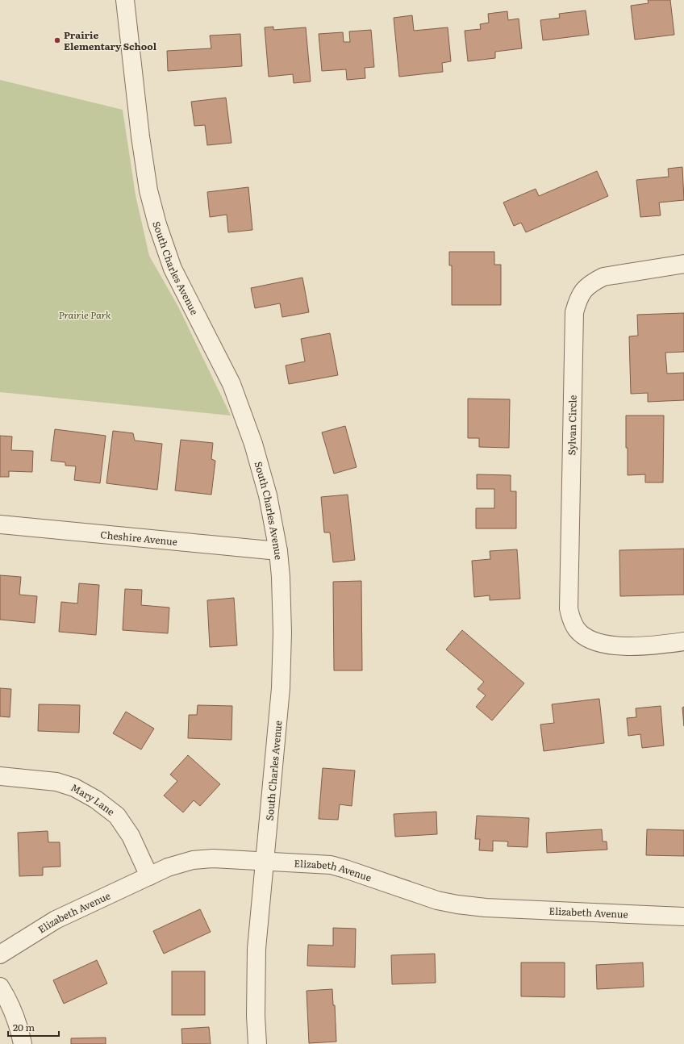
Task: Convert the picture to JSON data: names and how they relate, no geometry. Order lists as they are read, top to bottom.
{
  "streets": {
    "street": [
      "South Charles Avenue",
      "Sylvan Circle",
      "Cheshire Avenue",
      "Mary Lane",
      "Elizabeth Avenue"
    ]
  },
  "crossings": [
    ["South Charles Avenue", "Cheshire Avenue"],
    ["South Charles Avenue", "Elizabeth Avenue"],
    ["Mary Lane", "Elizabeth Avenue"]
  ],
  "parks": ["Prairie Park"],
  "places": ["Prairie Elementary School"],
  "scale_bar": "20 m"
}
